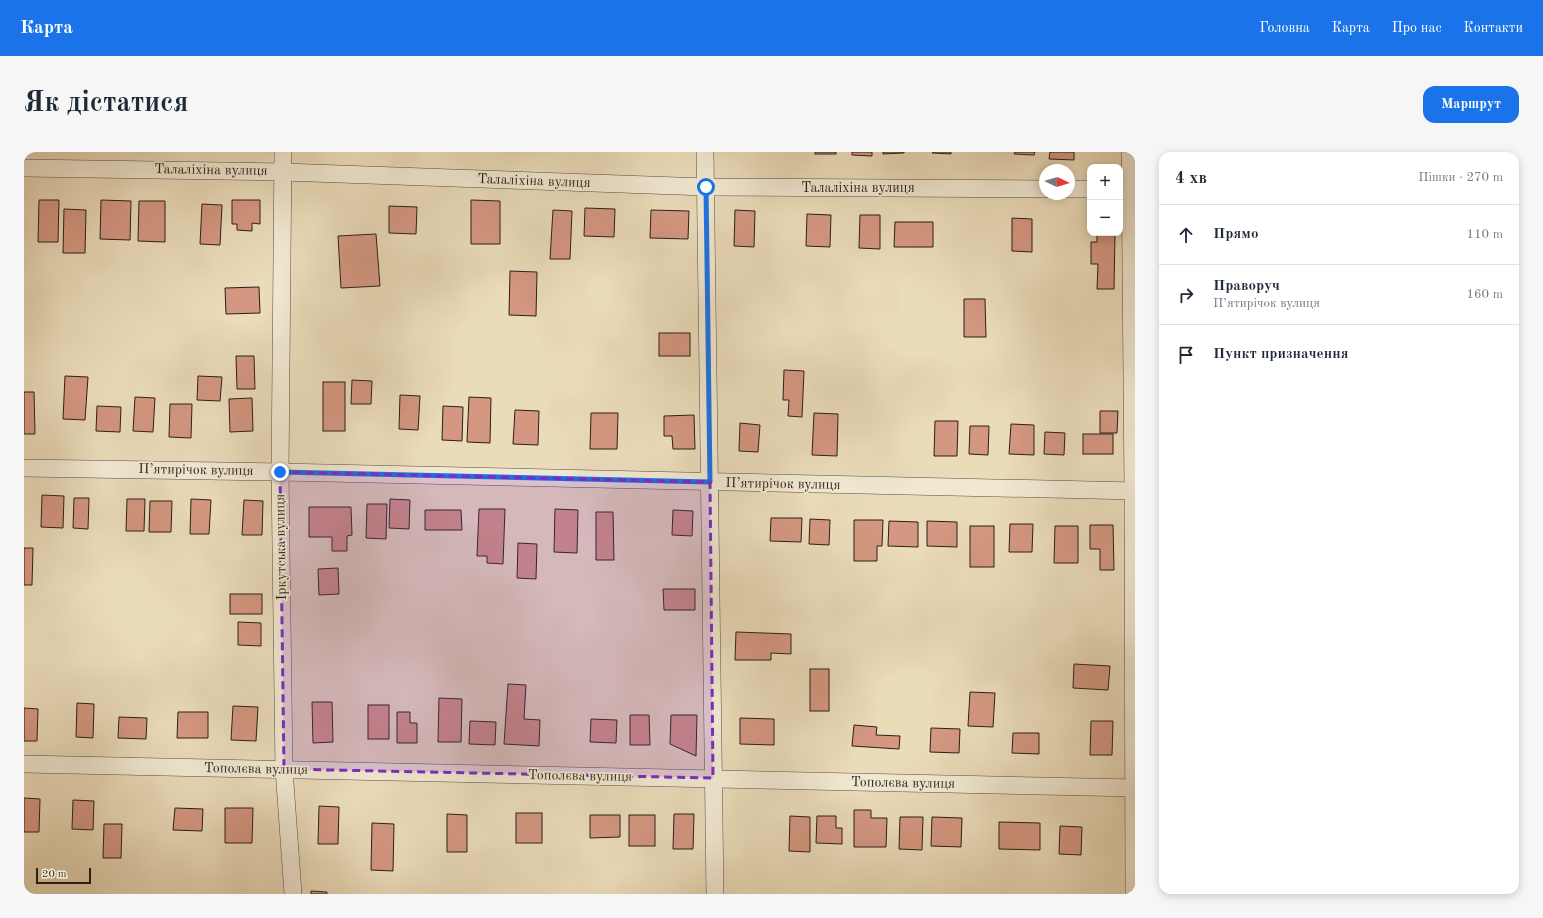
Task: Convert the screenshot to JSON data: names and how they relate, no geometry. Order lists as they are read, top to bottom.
{
  "streets": {
    "street": [
      "Талаліхіна вулиця",
      "П’ятирічок вулиця",
      "Іркутська вулиця",
      "Тополєва вулиця"
    ]
  },
  "crossings": [
    ["Талаліхіна вулиця", "Іркутська вулиця"],
    ["П’ятирічок вулиця", "Іркутська вулиця"],
    ["Іркутська вулиця", "Тополєва вулиця"]
  ],
  "scale_bar": "20 m",
  "north": "right",
  "page": {
    "header": "Карта",
    "nav": [
      "Головна",
      "Карта",
      "Про нас",
      "Контакти"
    ],
    "buttons": "Маршрут",
    "title": "Як дістатися",
    "heading": ["4 хв", "Пішки · 270 m"],
    "map_buttons": ["+", "−"],
    "list": [
      ["Прямо", "110 m"],
      ["Праворуч", "П’ятирічок вулиця", "160 m"],
      "Пункт призначення"
    ],
    "scale": "20 m"
  }
}
